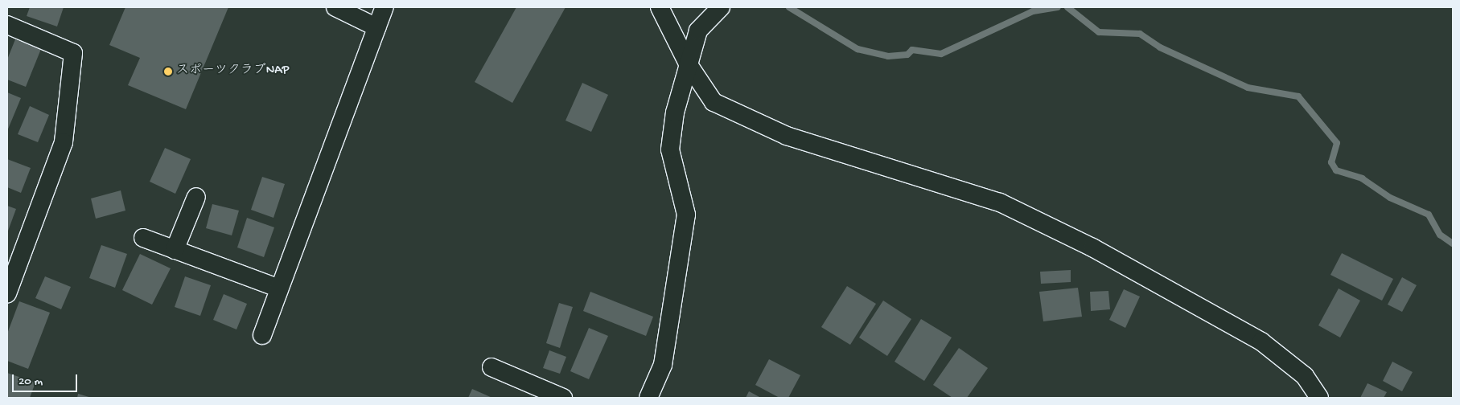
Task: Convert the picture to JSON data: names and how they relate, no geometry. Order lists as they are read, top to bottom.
{
  "places": ["スポーツクラブNAP"],
  "scale_bar": "20 m"
}
